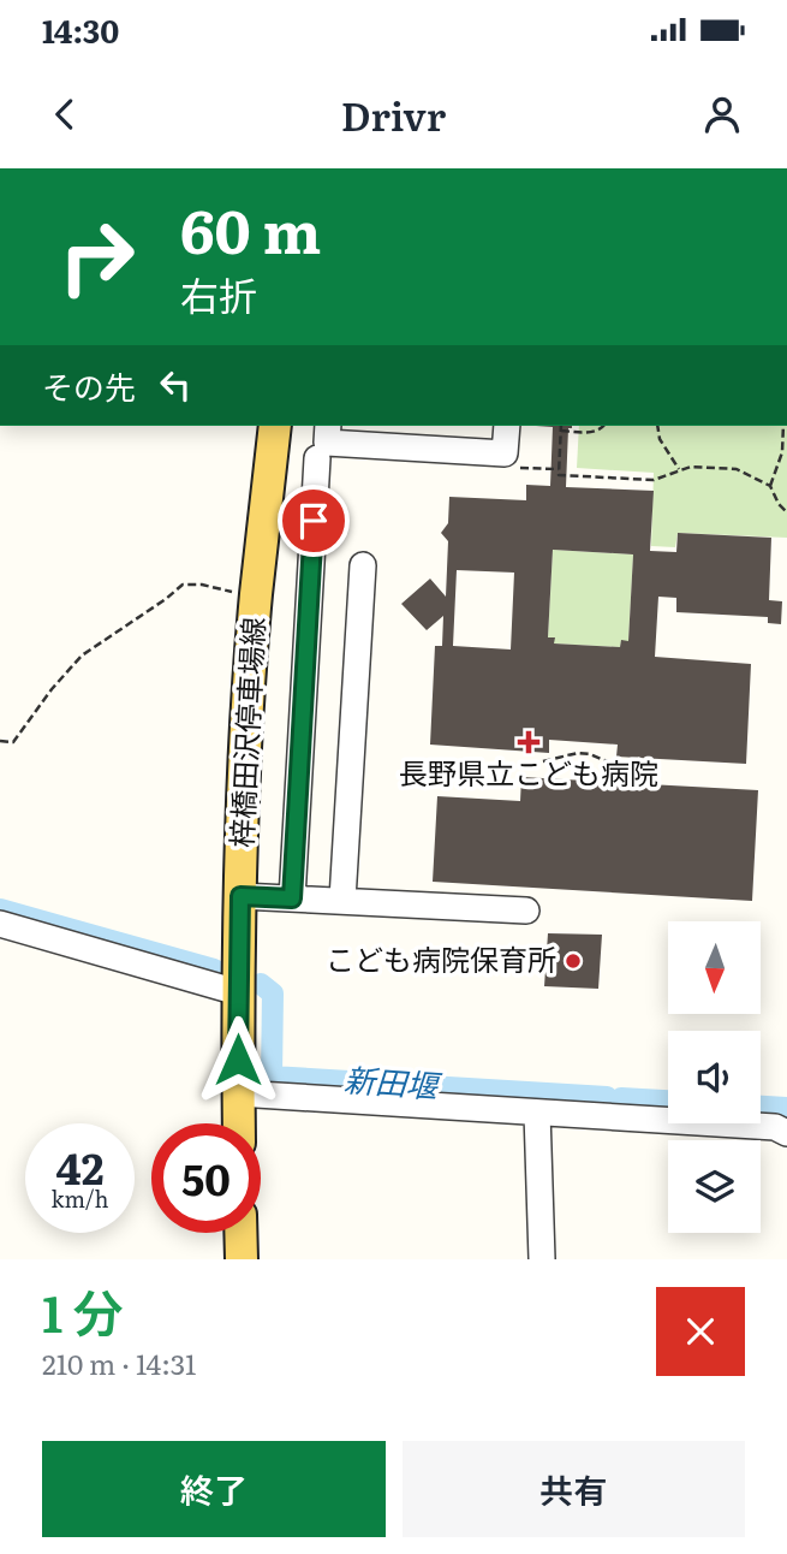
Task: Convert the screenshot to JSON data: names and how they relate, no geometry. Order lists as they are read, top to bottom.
{
  "streets": {
    "main road": ["梓橋田沢停車場線"]
  },
  "water": ["新田堰"],
  "places": {
    "health": ["長野県立こども病院"],
    "other": ["こども病院保育所"]
  },
  "north": "bottom",
  "page": {
    "status": "14:30",
    "header": "Drivr",
    "turn": ["60 m", "右折"],
    "then": "その先",
    "speed": "42 km/h",
    "limit": "50",
    "heading": ["1 分", "210 m · 14:31"],
    "buttons": ["終了", "共有"]
  }
}
